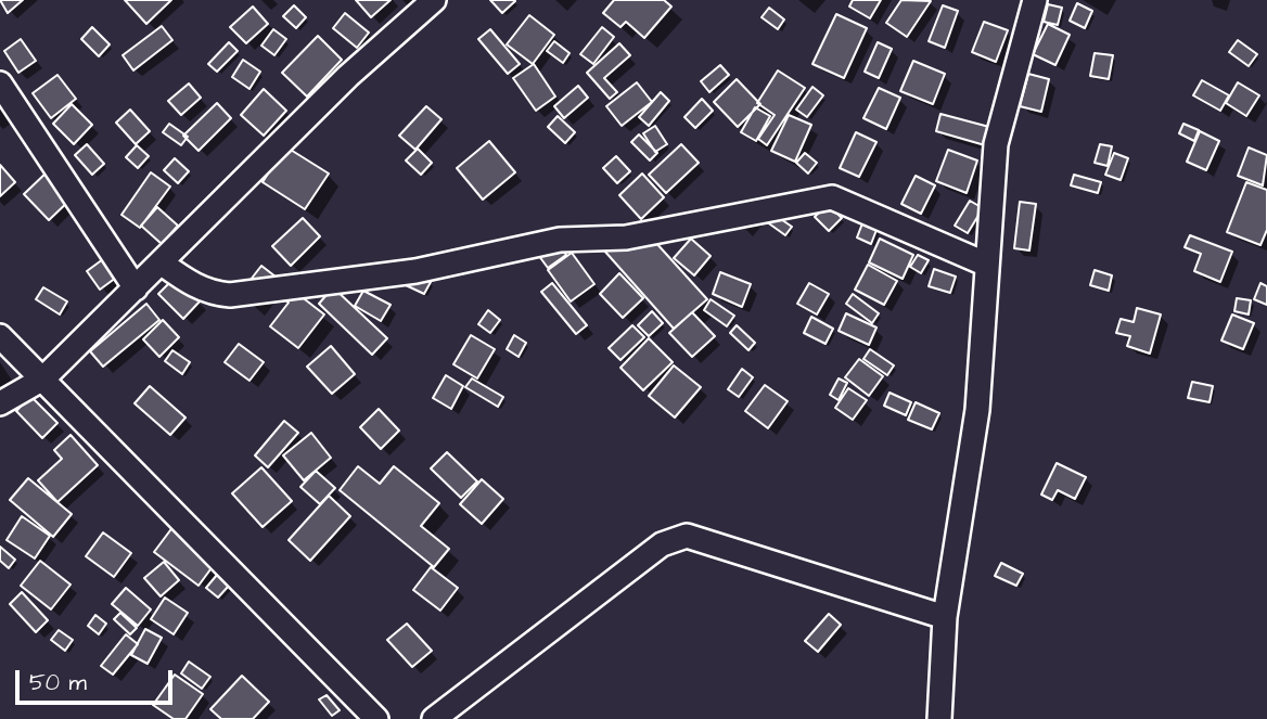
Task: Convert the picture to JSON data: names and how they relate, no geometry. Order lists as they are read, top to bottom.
{
  "scale_bar": "50 m"
}
